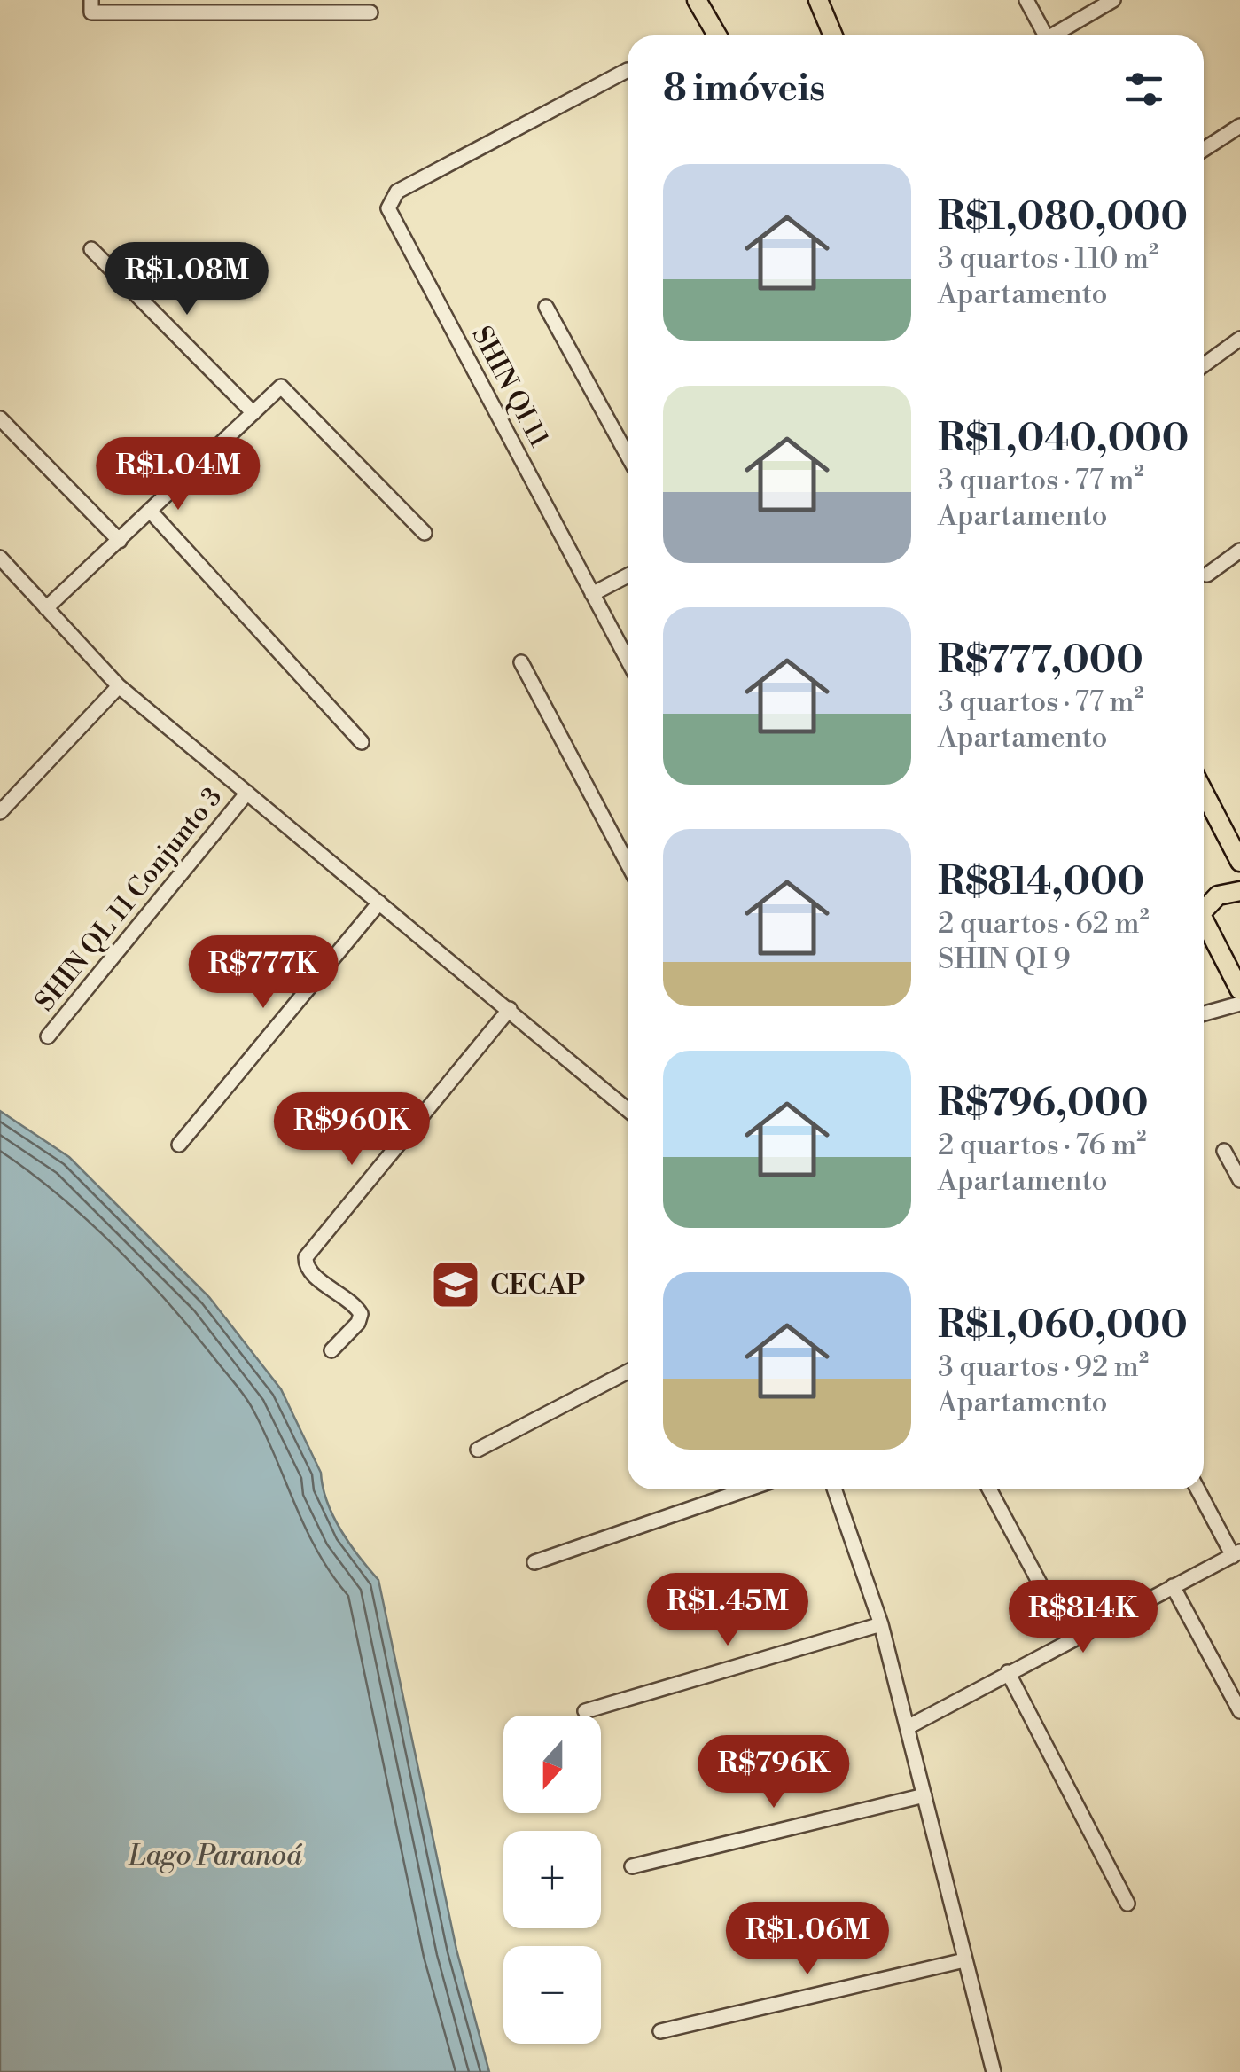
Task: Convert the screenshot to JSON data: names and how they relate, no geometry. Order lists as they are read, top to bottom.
{
  "streets": {
    "street": ["SHIN QI 11", "SHIN QL 11 Conjunto 3"]
  },
  "water": ["Lago Paranoá"],
  "places": {
    "school or university": ["CECAP"]
  },
  "north": "bottom",
  "page": {
    "heading": "8 imóveis",
    "list": [
      {
        "name": "R$1,080,000",
        "note": "3 quartos · 110 m² · Apartamento"
      },
      {
        "name": "R$1,040,000",
        "note": "3 quartos · 77 m² · Apartamento"
      },
      {
        "name": "R$777,000",
        "note": "3 quartos · 77 m² · Apartamento"
      },
      {
        "name": "R$814,000",
        "note": "2 quartos · 62 m² · SHIN QI 9"
      },
      {
        "name": "R$796,000",
        "note": "2 quartos · 76 m² · Apartamento"
      },
      {
        "name": "R$1,060,000",
        "note": "3 quartos · 92 m² · Apartamento"
      }
    ],
    "price": [
      "R$1.08M",
      "R$1.04M",
      "R$777K",
      "R$960K",
      "R$1.45M",
      "R$814K",
      "R$796K",
      "R$1.06M"
    ],
    "map_buttons": ["+", "−"]
  }
}
